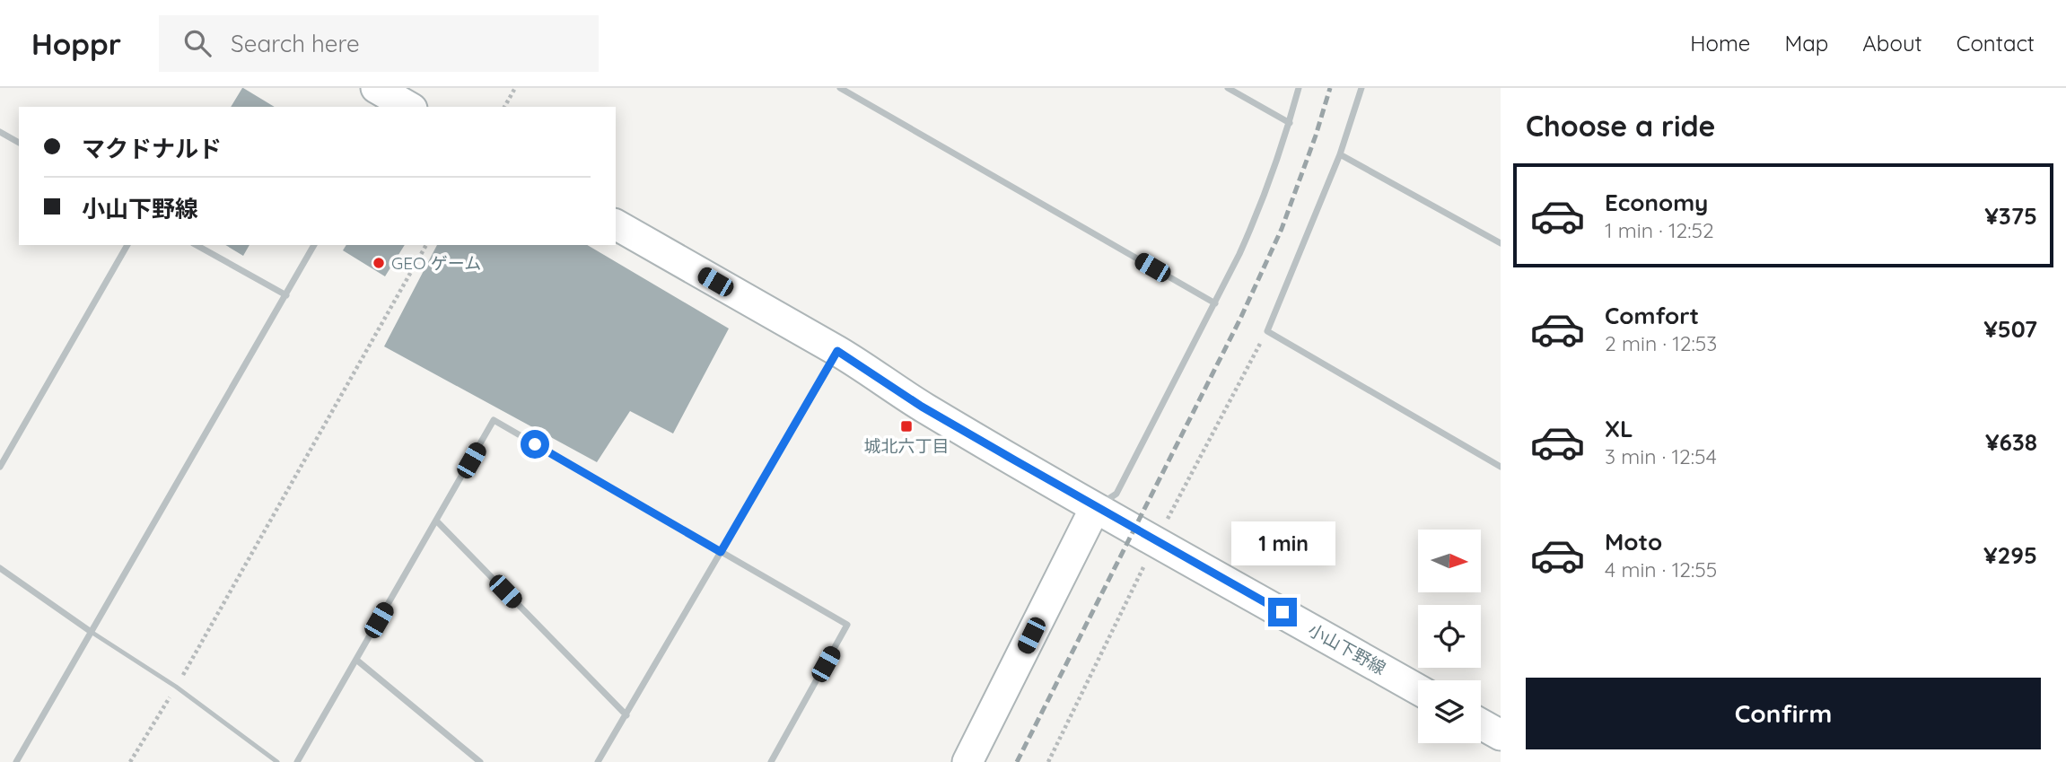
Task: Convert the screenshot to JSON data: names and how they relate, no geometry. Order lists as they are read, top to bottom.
{
  "streets": {
    "main road": ["小山下野線"]
  },
  "places": {
    "other": ["GEO ゲーム"],
    "transit": ["城北六丁目"]
  },
  "north": "right",
  "page": {
    "header": "Hoppr",
    "search": "Search here",
    "nav": [
      "Home",
      "Map",
      "About",
      "Contact"
    ],
    "heading": "Choose a ride",
    "banner": ["マクドナルド", "小山下野線"],
    "list": [
      {
        "name": "Economy",
        "note": "1 min · 12:52",
        "value": "¥375"
      },
      {
        "name": "Comfort",
        "note": "2 min · 12:53",
        "value": "¥507"
      },
      {
        "name": "XL",
        "note": "3 min · 12:54",
        "value": "¥638"
      },
      {
        "name": "Moto",
        "note": "4 min · 12:55",
        "value": "¥295"
      }
    ],
    "bubble": "1 min",
    "buttons": "Confirm"
  }
}
